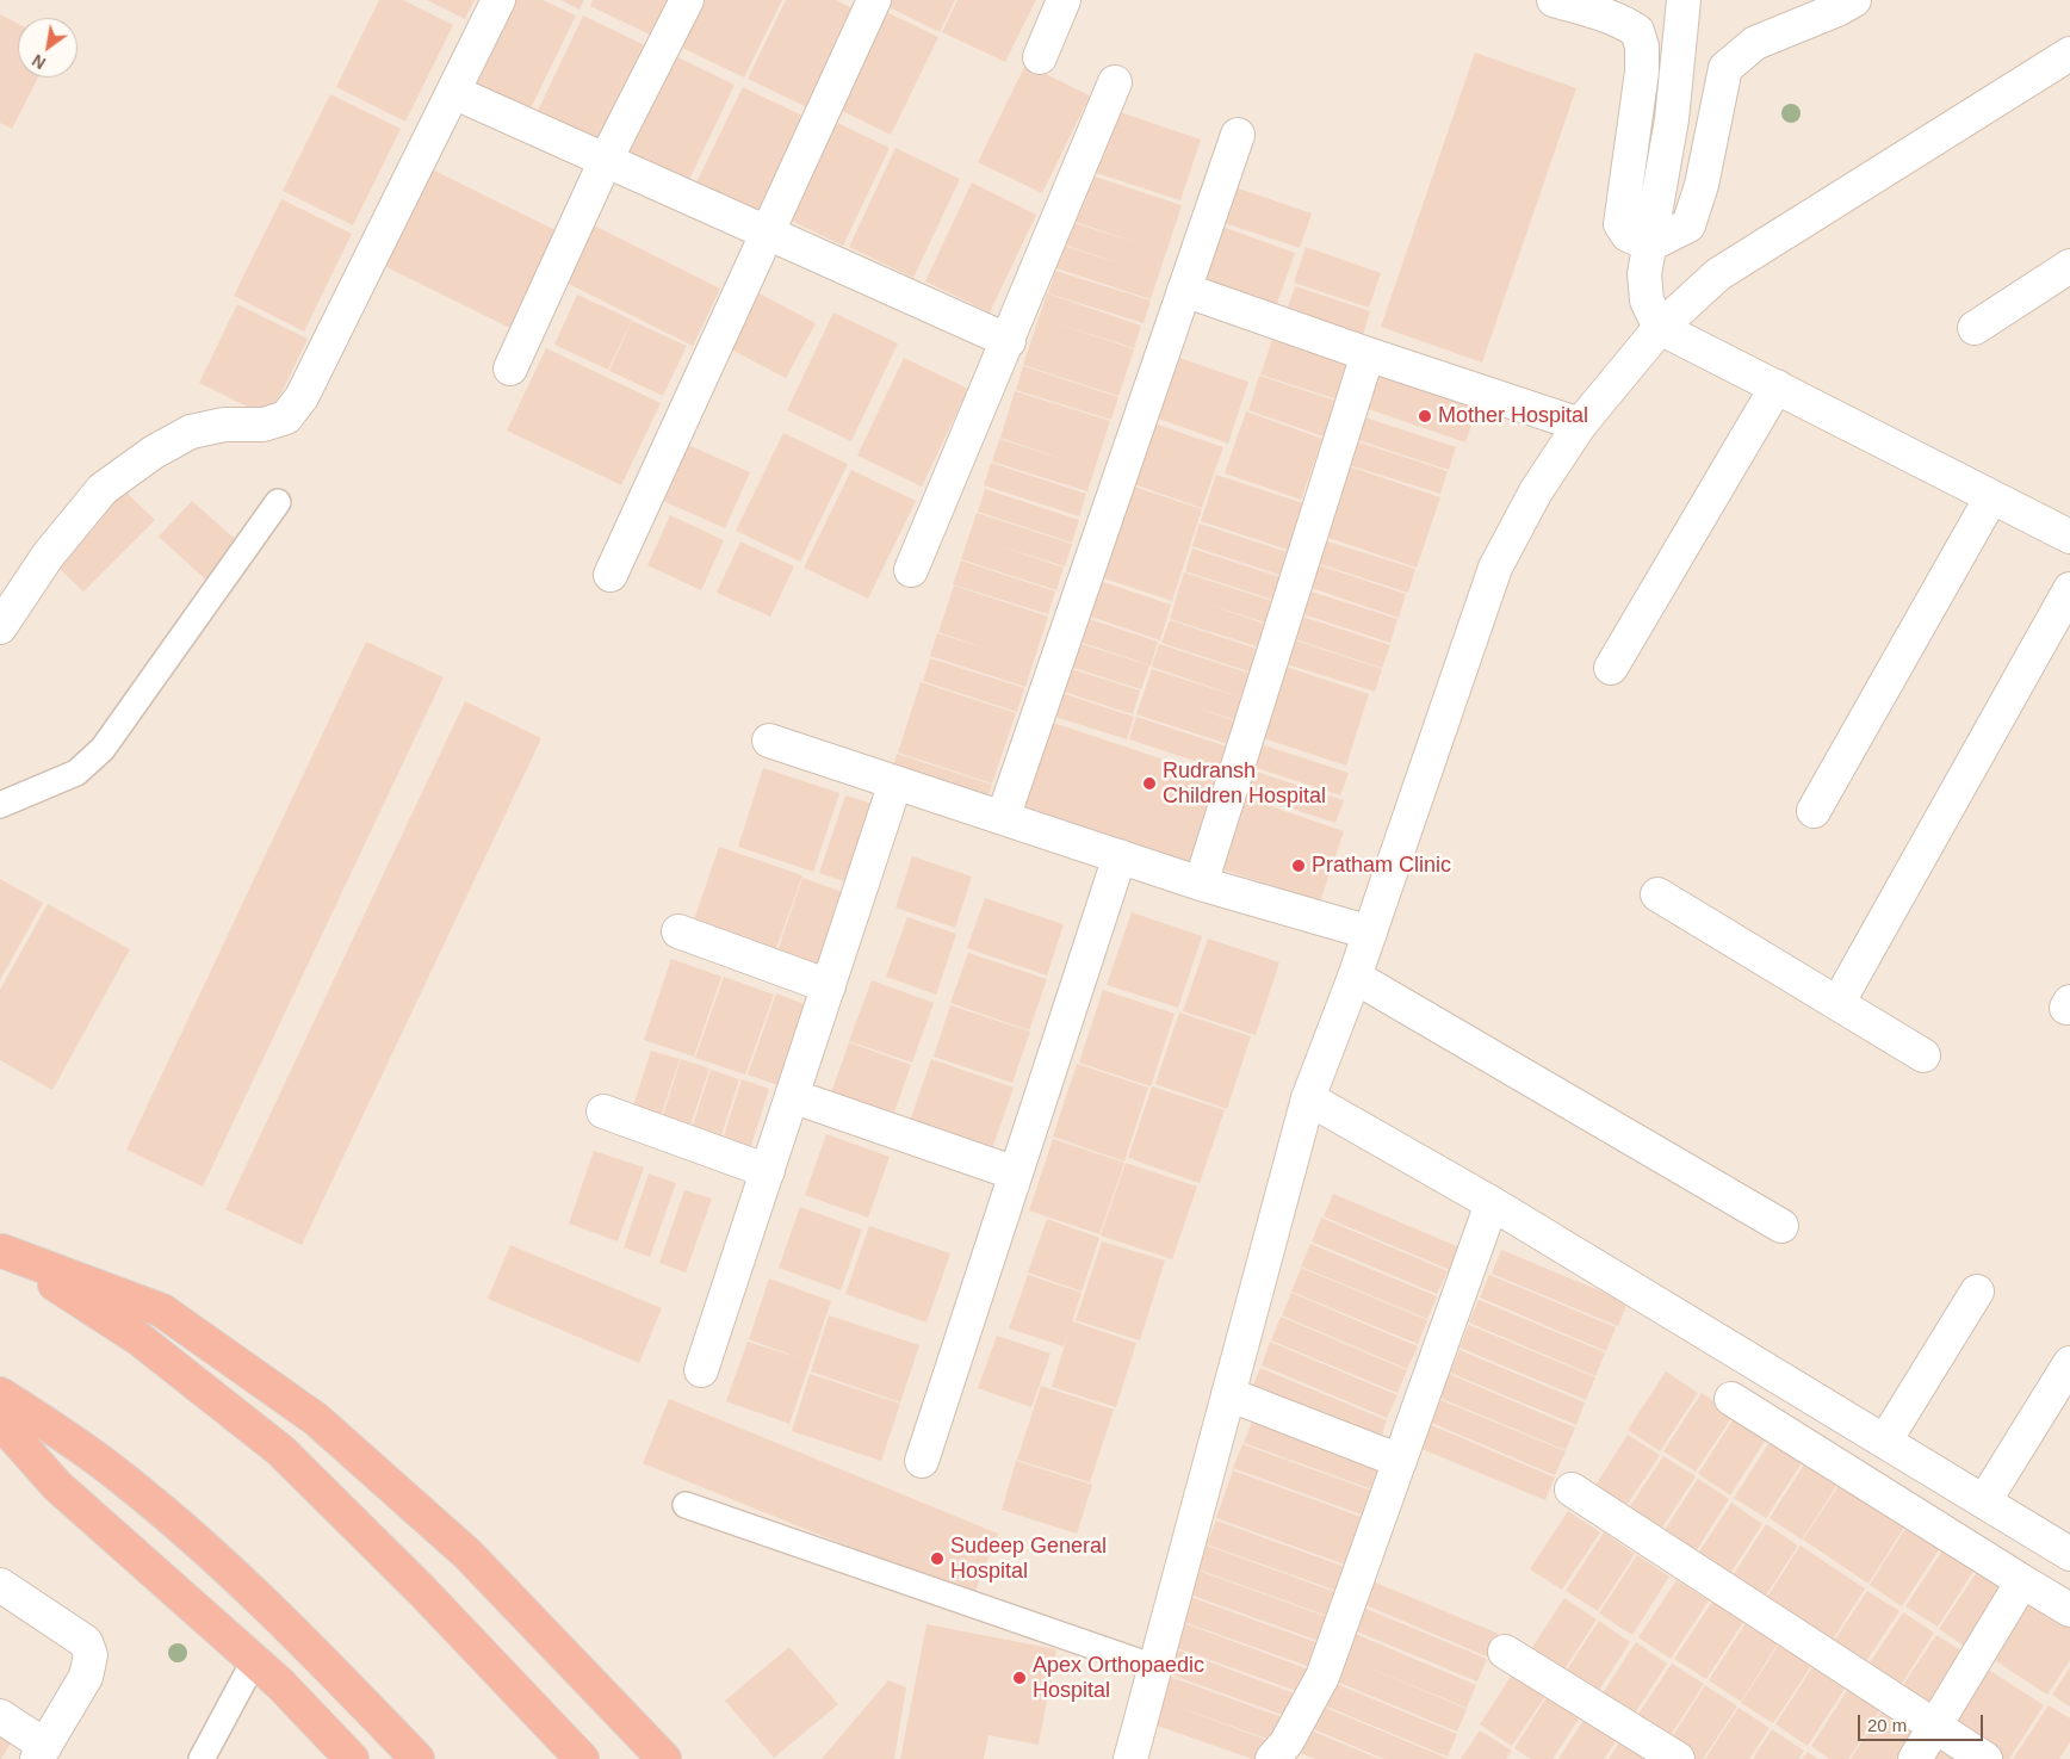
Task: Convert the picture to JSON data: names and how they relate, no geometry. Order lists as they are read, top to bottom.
{
  "places": [
    "Mother Hospital",
    "Rudransh Children Hospital",
    "Pratham Clinic",
    "Sudeep General Hospital",
    "Apex Orthopaedic Hospital"
  ],
  "scale_bar": "20 m",
  "north": "bottom left"
}
